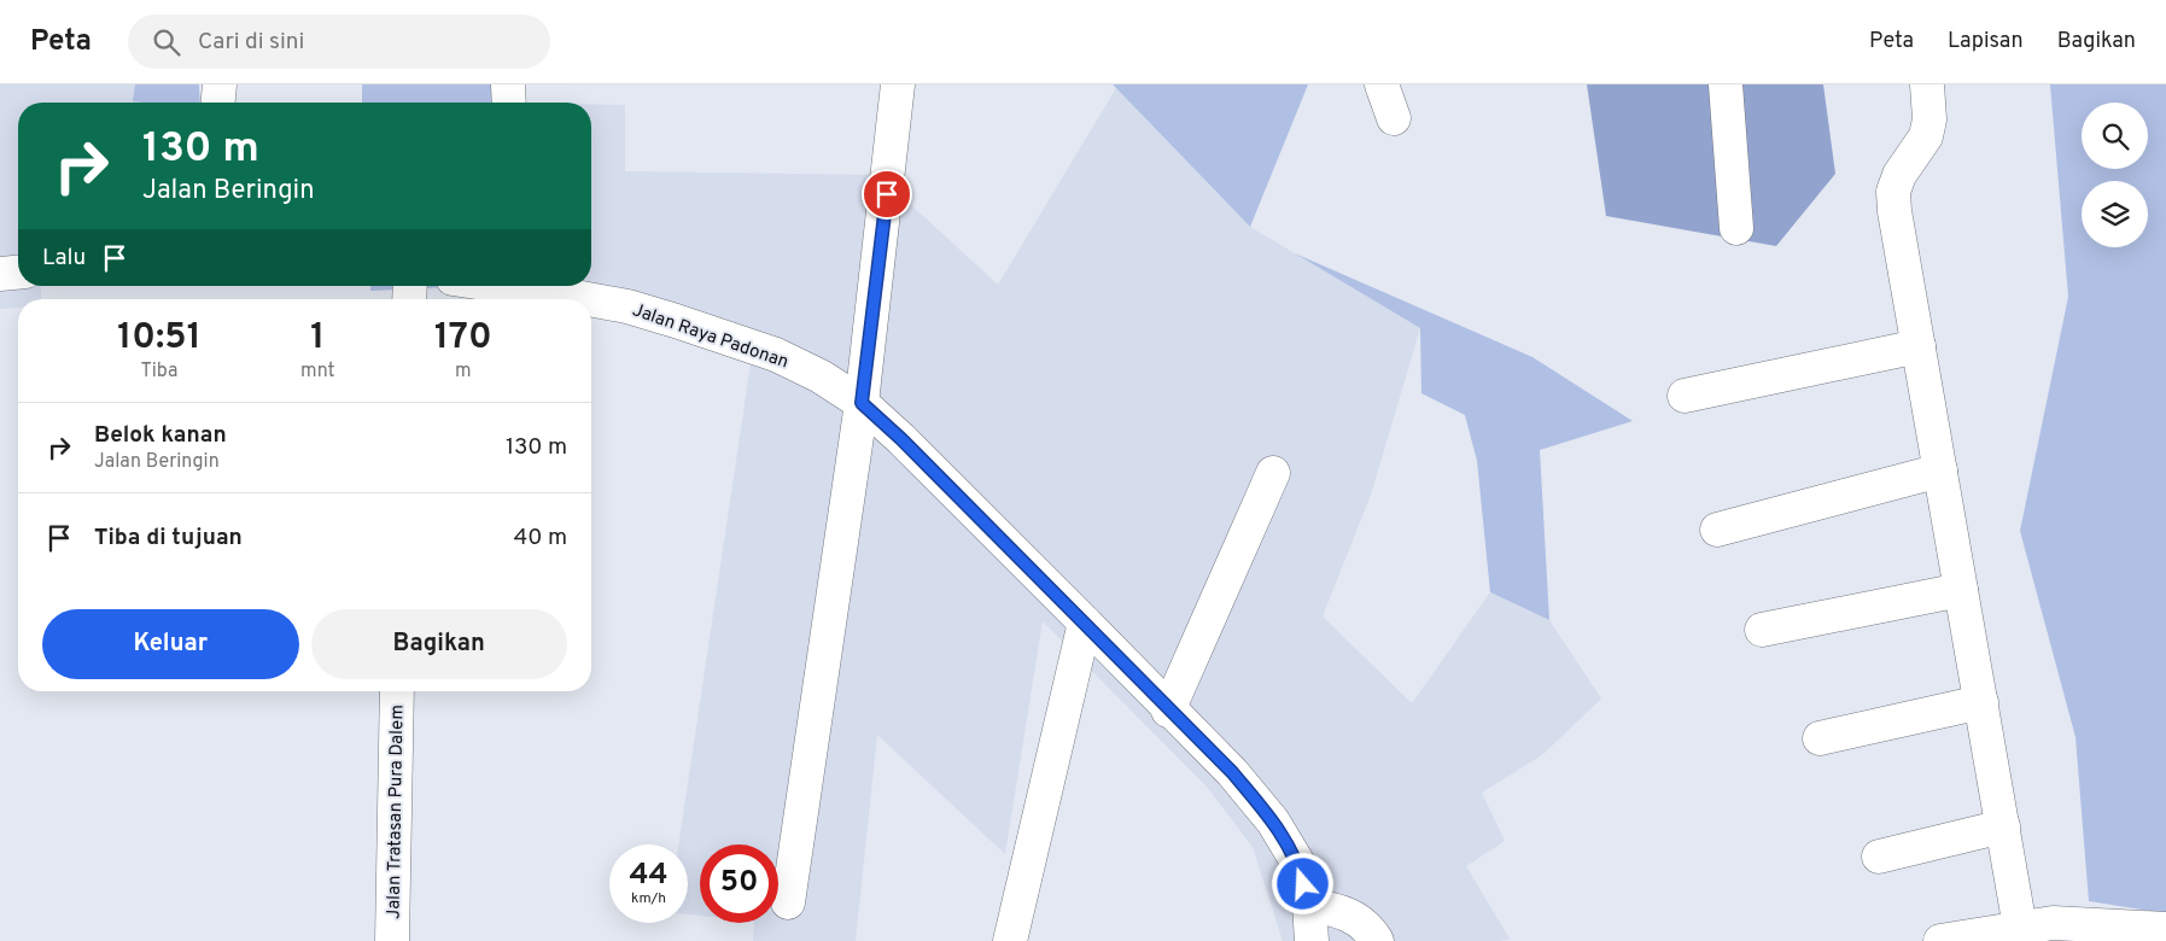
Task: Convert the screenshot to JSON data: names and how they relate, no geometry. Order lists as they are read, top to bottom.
{
  "streets": {
    "street": ["Jalan Raya Padonan", "Jalan Tratasan Pura Dalem"]
  },
  "page": {
    "header": "Peta",
    "search": "Cari di sini",
    "nav": ["Peta", "Lapisan", "Bagikan"],
    "turn": ["130 m", "Jalan Beringin"],
    "then": "Lalu",
    "eta": [
      "10:51",
      "Tiba",
      "1",
      "mnt",
      "170",
      "m"
    ],
    "list": [
      {
        "name": "Belok kanan",
        "note": "Jalan Beringin",
        "value": "130 m"
      },
      {
        "name": "Tiba di tujuan",
        "value": "40 m"
      }
    ],
    "buttons": ["Keluar", "Bagikan"],
    "speed": "44 km/h",
    "limit": "50"
  }
}
